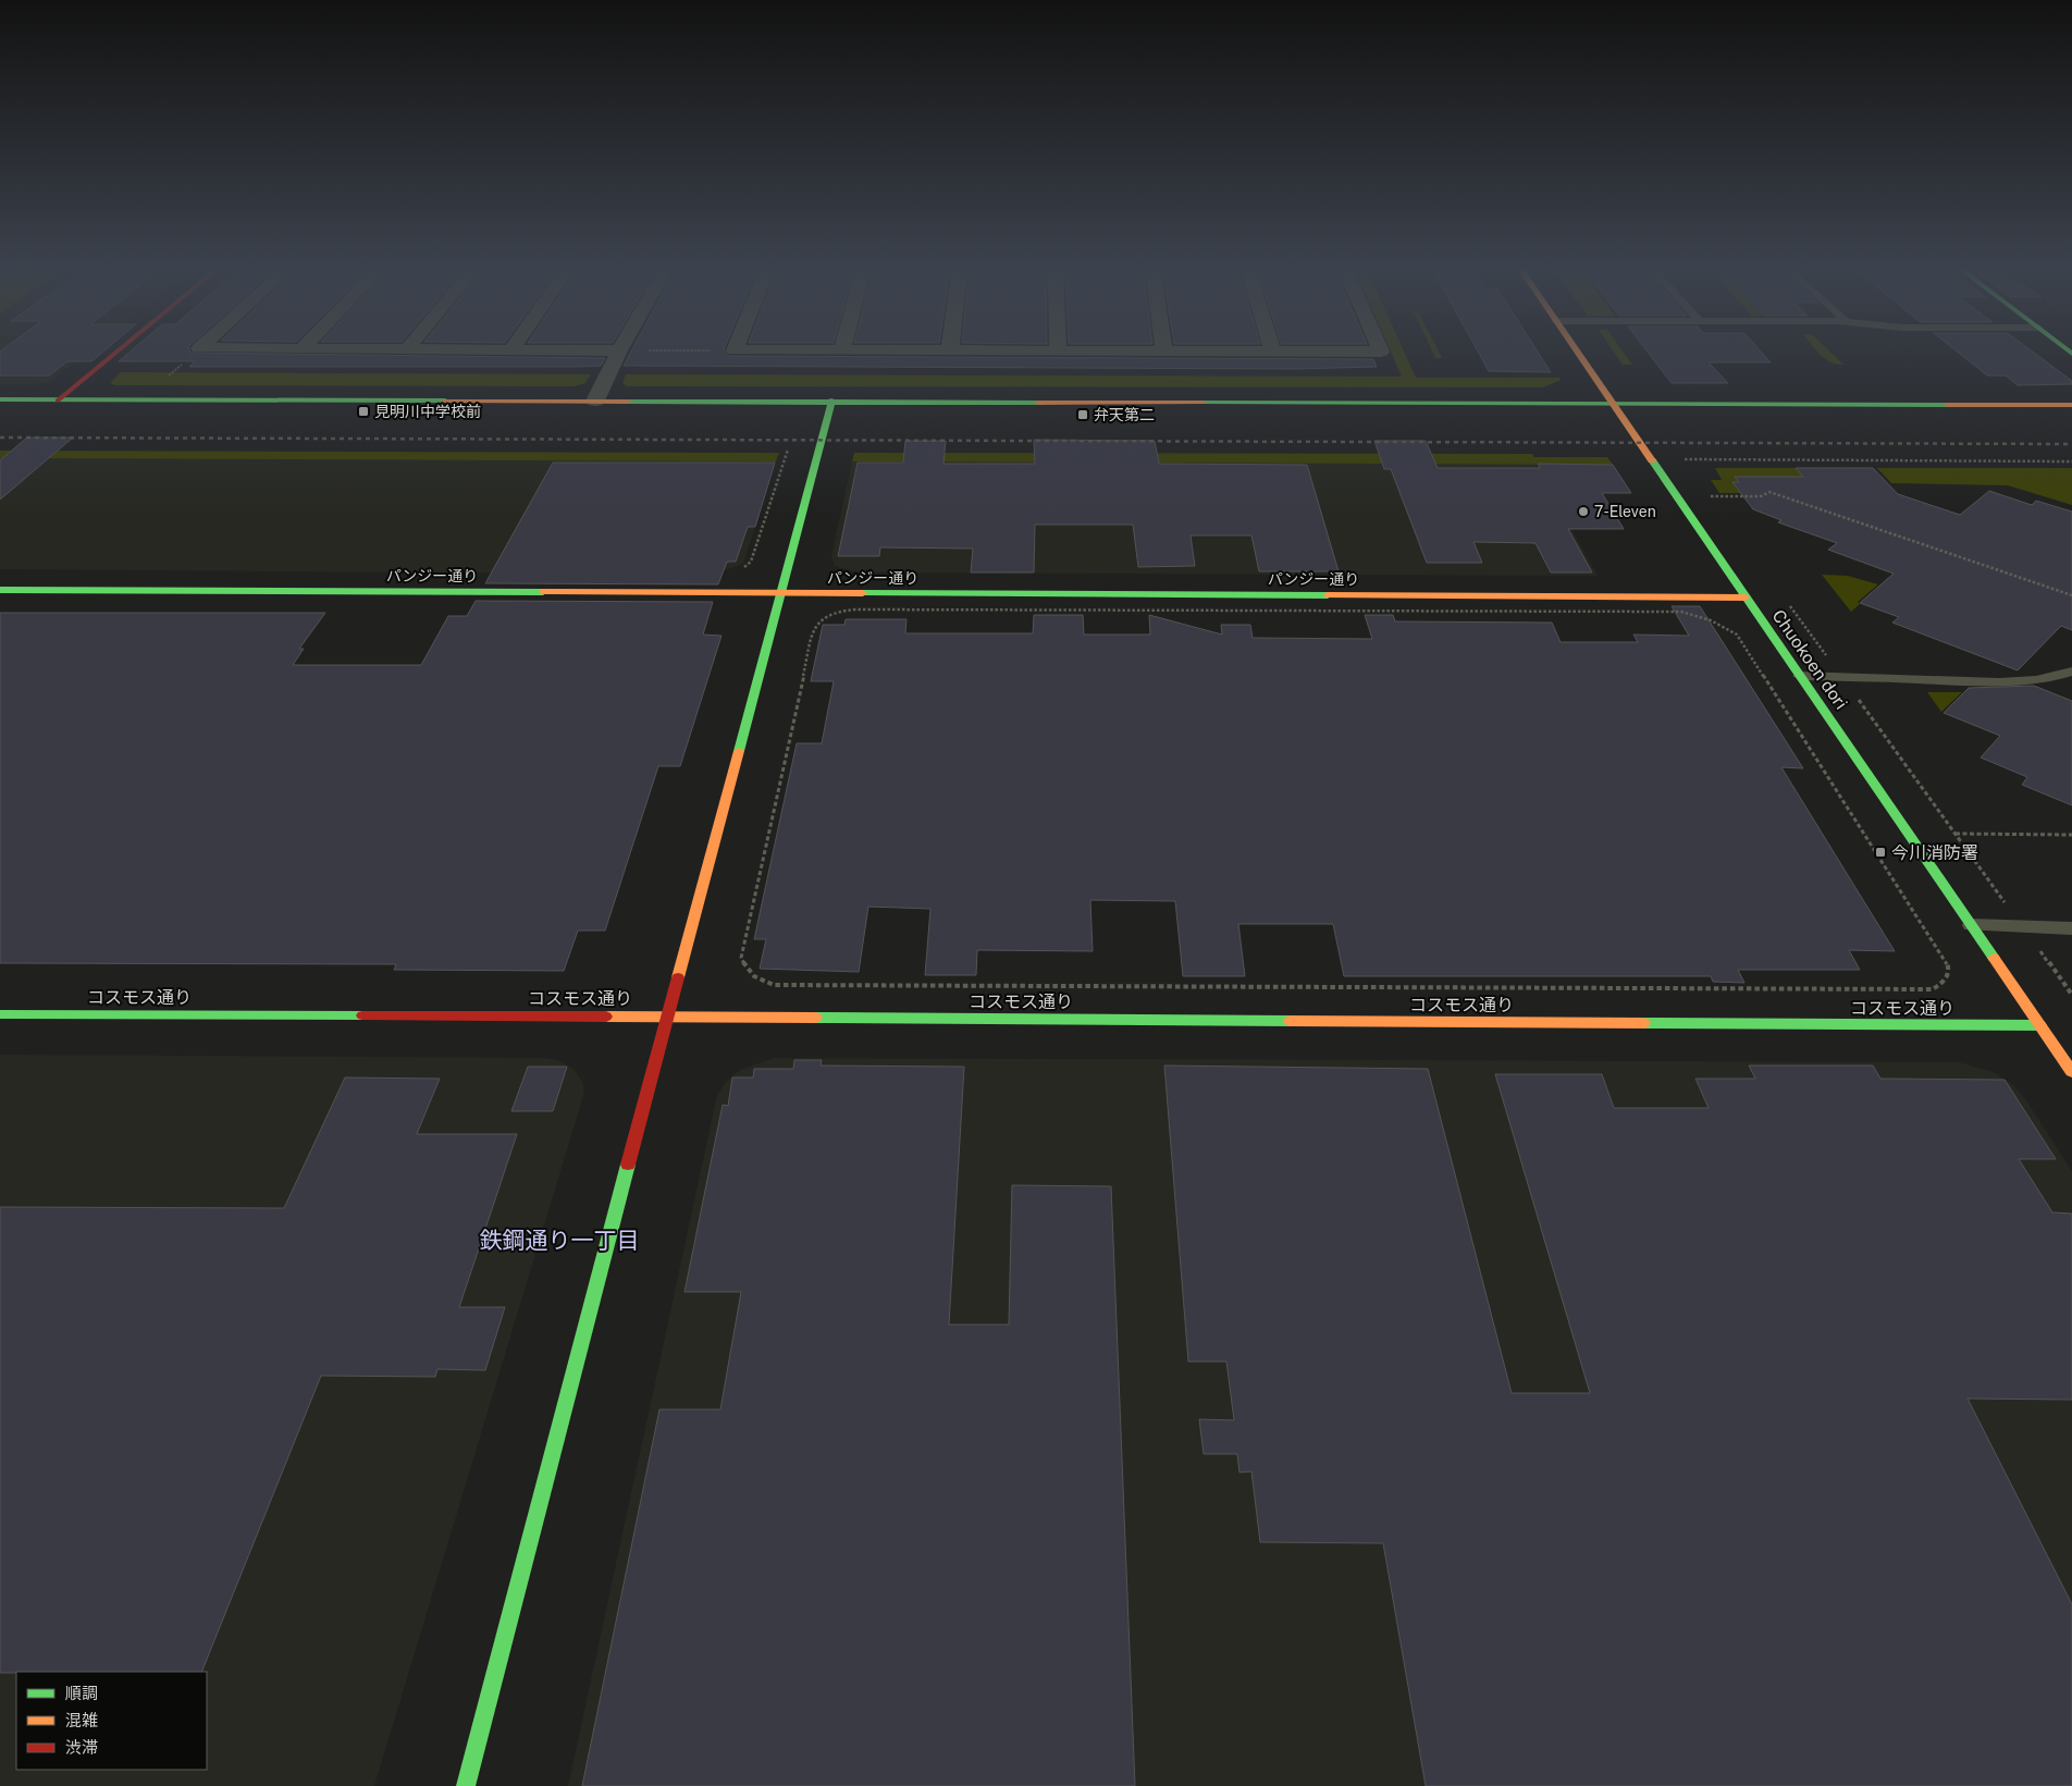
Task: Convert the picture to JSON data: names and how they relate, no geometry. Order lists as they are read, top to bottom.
{
  "streets": {
    "street": ["パンジー通り", "Chuokoen dori", "コスモス通り"]
  },
  "crossings": [
    ["パンジー通り", "Chuokoen dori"],
    ["Chuokoen dori", "コスモス通り"]
  ],
  "districts": ["鉄鋼通り一丁目"],
  "places": {
    "transit": ["見明川中学校前", "弁天第二", "今川消防署"],
    "other": ["7-Eleven"]
  },
  "legend": ["順調", "混雑", "渋滞"]
}
